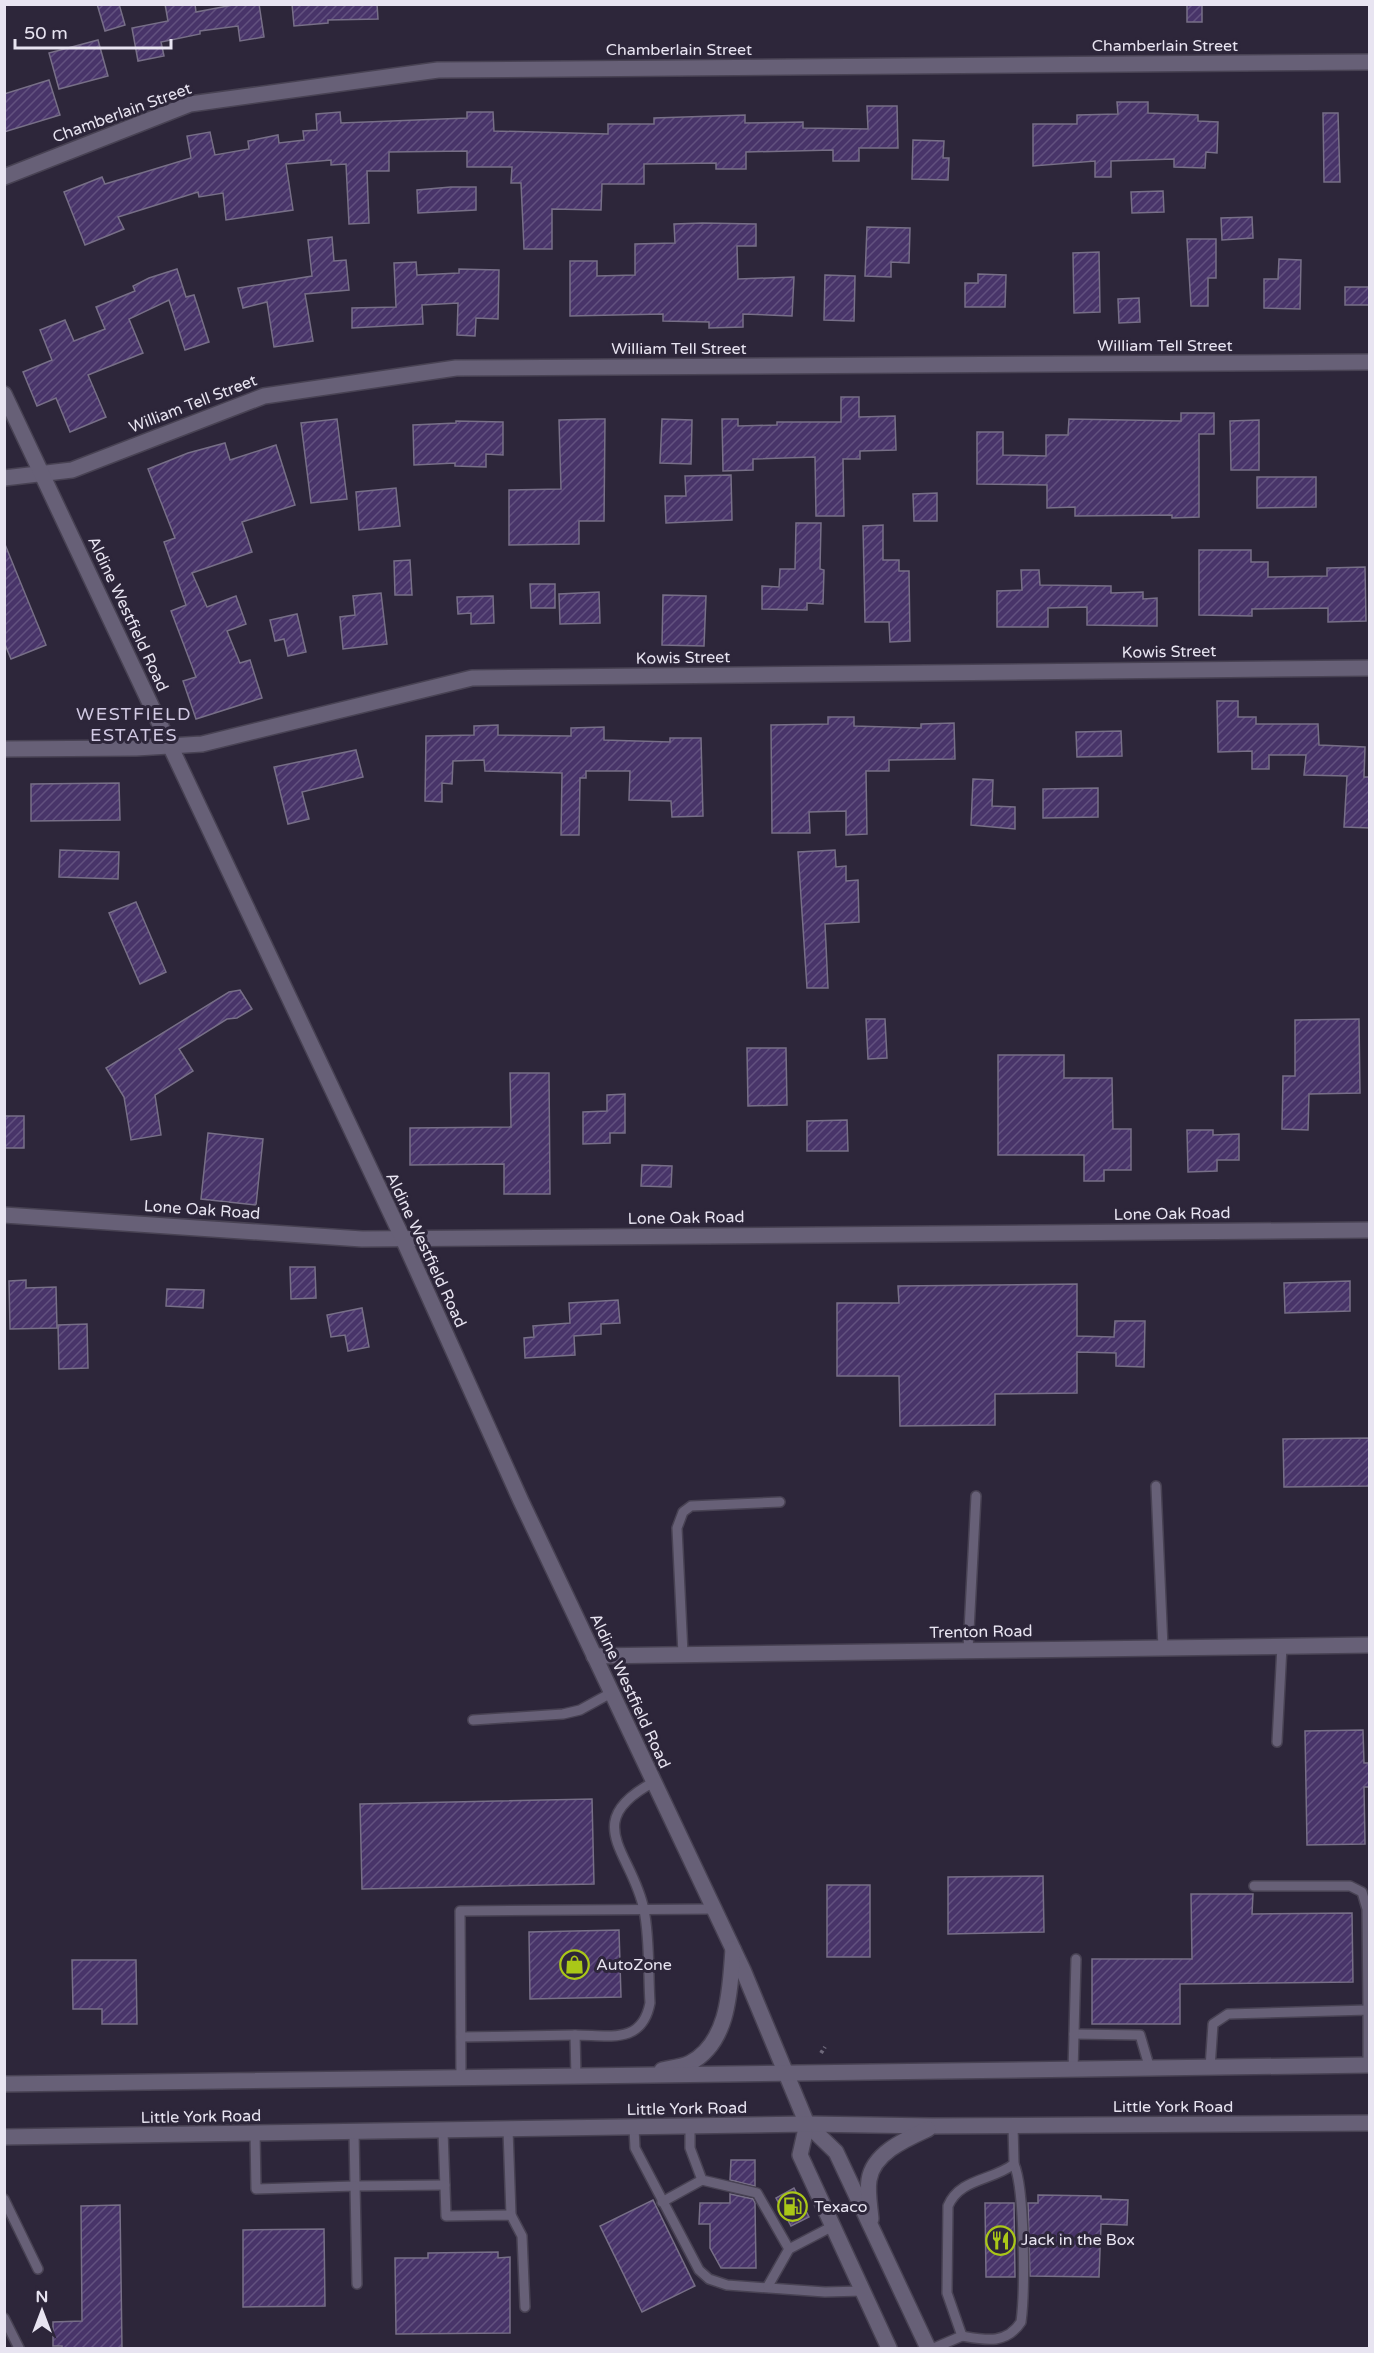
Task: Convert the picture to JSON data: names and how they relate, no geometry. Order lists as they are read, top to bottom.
{
  "streets": {
    "street": [
      "Chamberlain Street",
      "William Tell Street",
      "Aldine Westfield Road",
      "Kowis Street",
      "Lone Oak Road",
      "Trenton Road",
      "Little York Road"
    ]
  },
  "crossings": [
    ["William Tell Street", "Aldine Westfield Road"],
    ["Aldine Westfield Road", "Kowis Street"],
    ["Aldine Westfield Road", "Lone Oak Road"],
    ["Aldine Westfield Road", "Trenton Road"],
    ["Aldine Westfield Road", "Little York Road"]
  ],
  "districts": ["WESTFIELD ESTATES"],
  "places": {
    "shop": ["AutoZone"],
    "fuel station": ["Texaco"],
    "restaurant": ["Jack in the Box"]
  },
  "scale_bar": "50 m",
  "north": "top"
}
